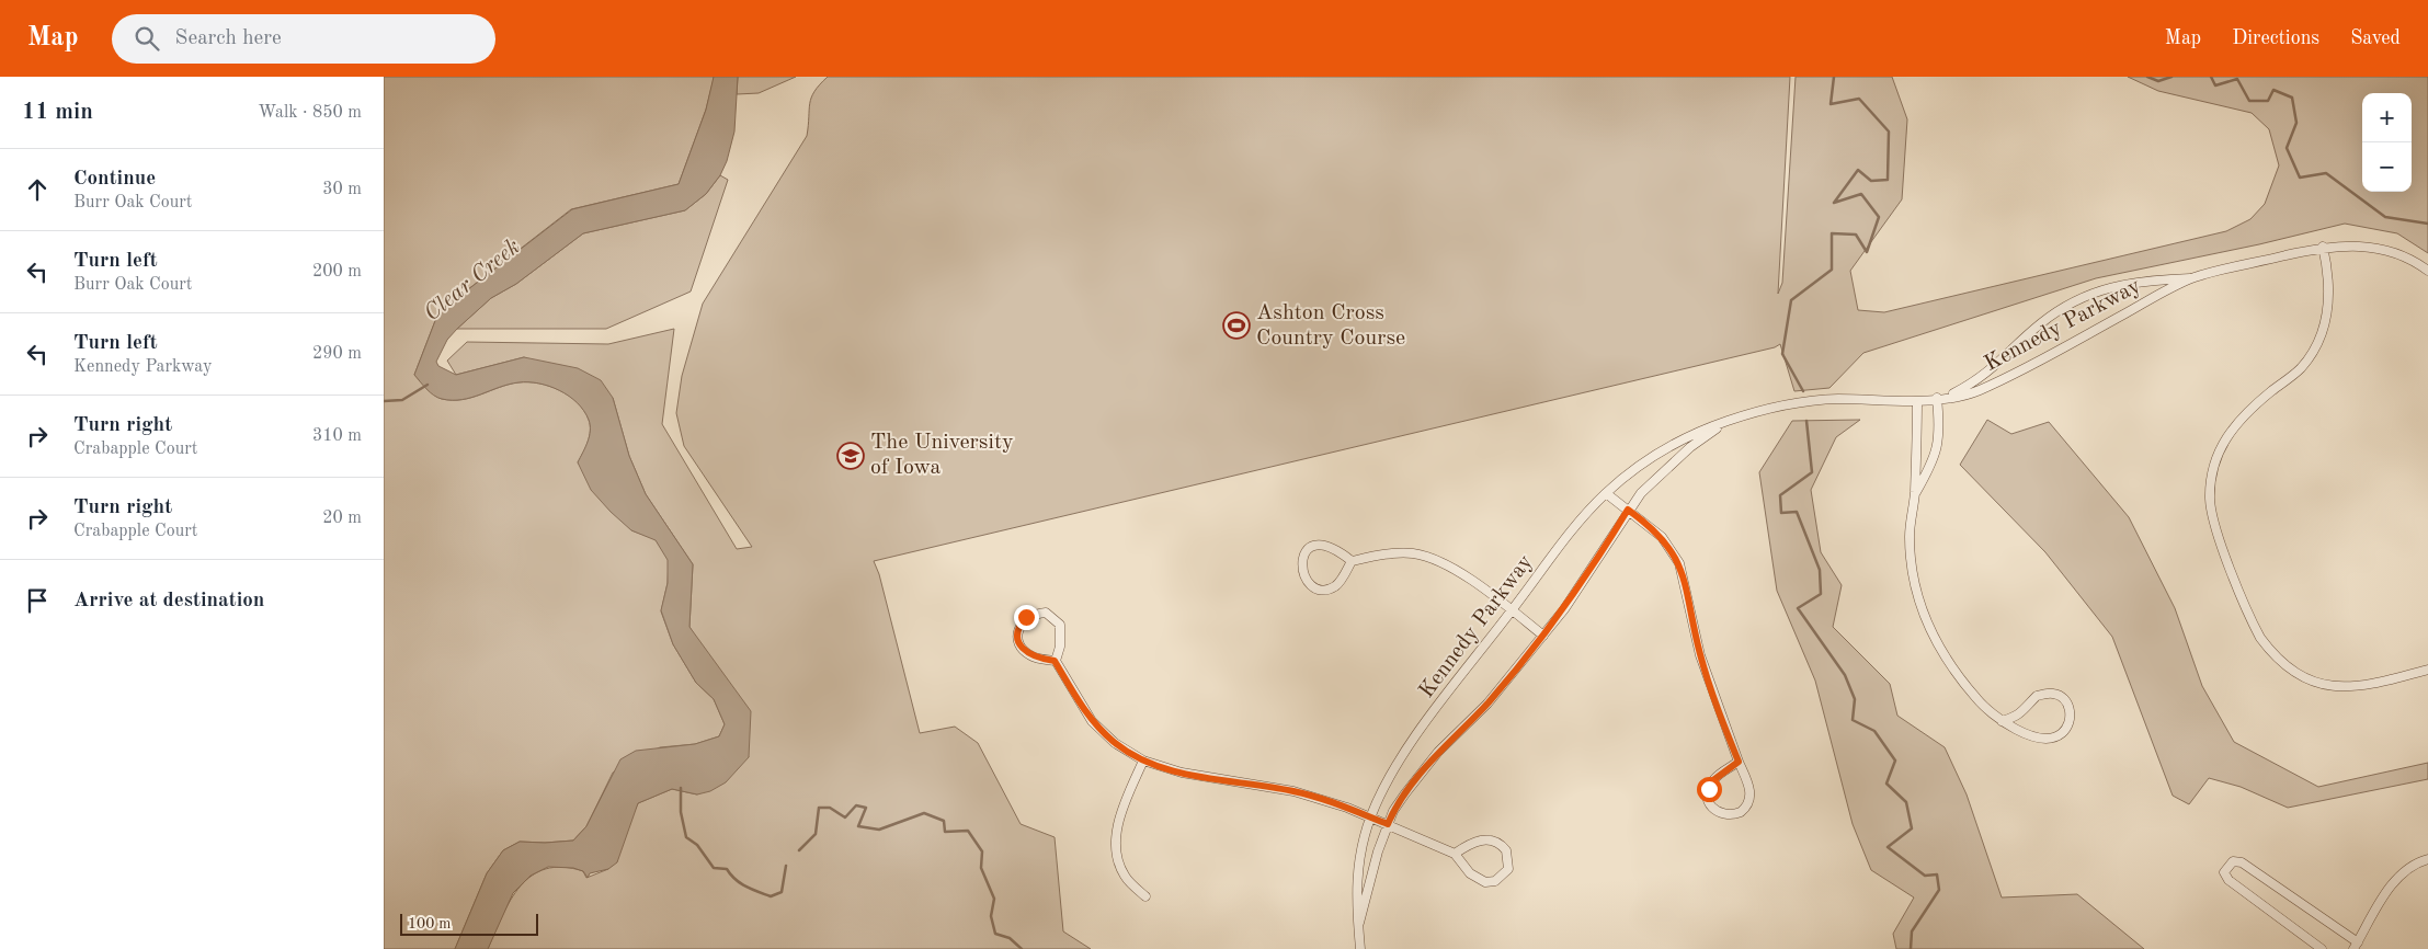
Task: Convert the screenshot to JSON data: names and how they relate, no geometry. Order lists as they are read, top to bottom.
{
  "streets": {
    "street": ["Kennedy Parkway"]
  },
  "water": ["Clear Creek"],
  "places": {
    "sports": ["Ashton Cross Country Course"],
    "school or university": ["The University of Iowa"]
  },
  "scale_bar": "100 m",
  "page": {
    "header": "Map",
    "search": "Search here",
    "nav": ["Map", "Directions", "Saved"],
    "heading": ["11 min", "Walk · 850 m"],
    "map_buttons": ["+", "−"],
    "list": [
      ["Continue", "Burr Oak Court", "30 m"],
      ["Turn left", "Burr Oak Court", "200 m"],
      ["Turn left", "Kennedy Parkway", "290 m"],
      ["Turn right", "Crabapple Court", "310 m"],
      ["Turn right", "Crabapple Court", "20 m"],
      "Arrive at destination"
    ],
    "scale": "100 m"
  }
}
